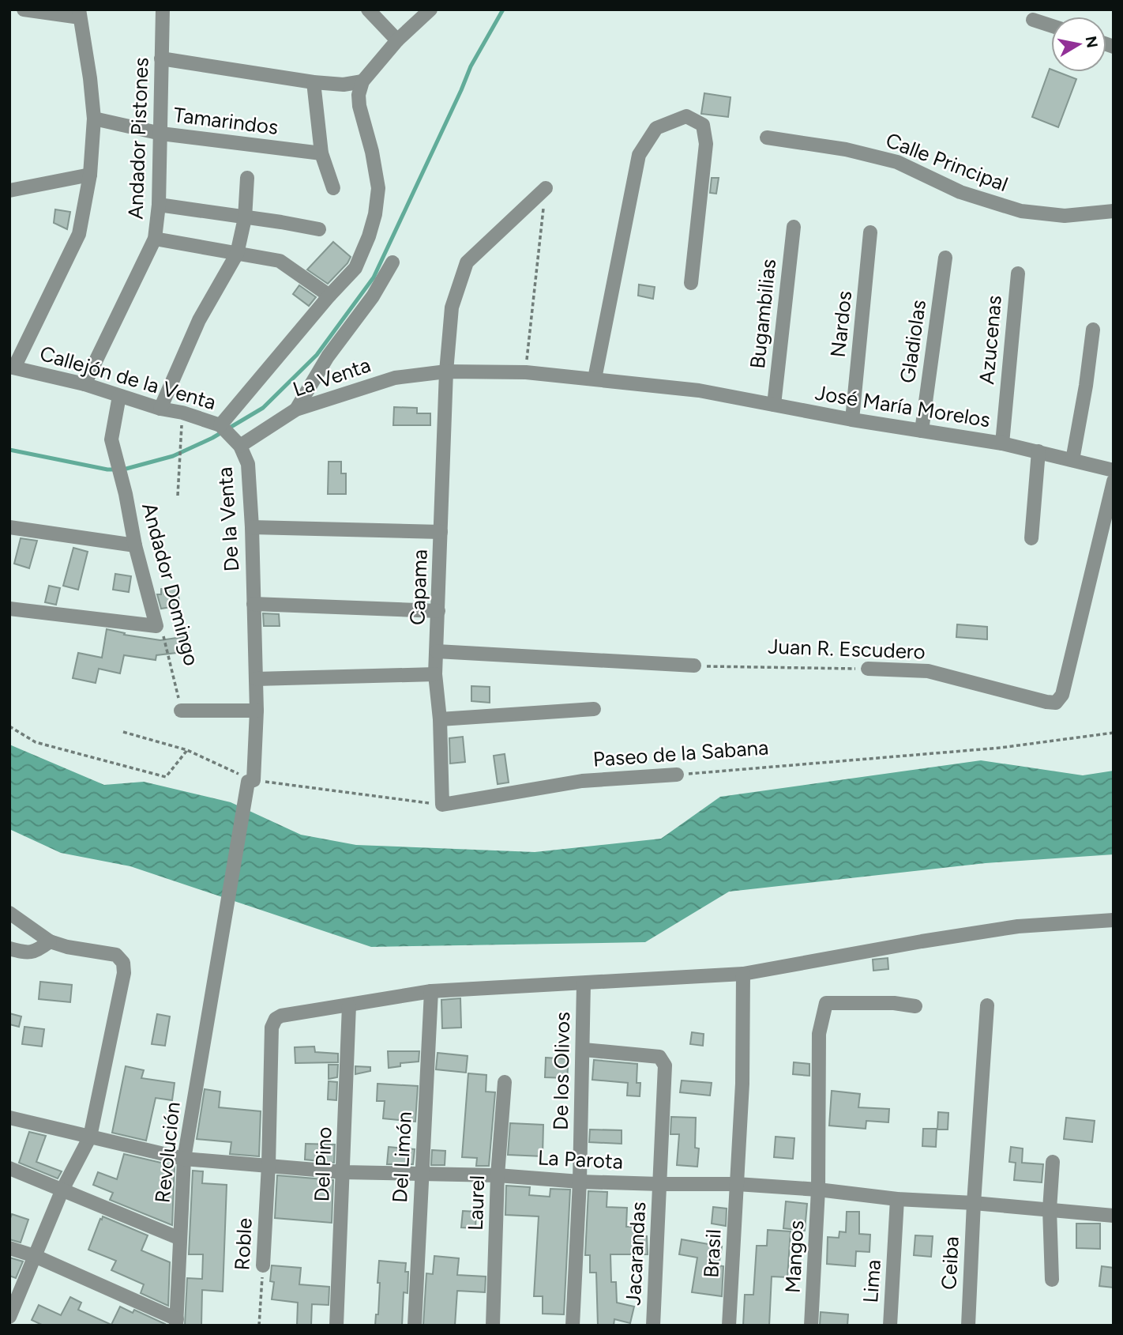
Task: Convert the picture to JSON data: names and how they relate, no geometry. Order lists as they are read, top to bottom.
{
  "streets": {
    "street": [
      "Tamarindos",
      "Andador Pistones",
      "Calle Principal",
      "Bugambilias",
      "Nardos",
      "Azucenas",
      "Gladiolas",
      "La Venta",
      "Callejón de la Venta",
      "José María Morelos",
      "De la Venta",
      "Andador Domingo",
      "Capama",
      "Juan R. Escudero",
      "Paseo de la Sabana",
      "De los Olivos",
      "Revolución",
      "Del Limón",
      "La Parota",
      "Del Pino",
      "Laurel",
      "Roble",
      "Jacarandas",
      "Brasil",
      "Mangos",
      "Ceiba",
      "Lima"
    ]
  },
  "crossings": [
    ["Tamarindos", "Andador Pistones"],
    ["Andador Pistones", "Callejón de la Venta"],
    ["Bugambilias", "José María Morelos"],
    ["Nardos", "José María Morelos"],
    ["Azucenas", "José María Morelos"],
    ["Gladiolas", "José María Morelos"],
    ["La Venta", "Callejón de la Venta"],
    ["La Venta", "José María Morelos"],
    ["La Venta", "De la Venta"],
    ["La Venta", "Capama"],
    ["Callejón de la Venta", "De la Venta"],
    ["Callejón de la Venta", "Andador Domingo"],
    ["De la Venta", "Revolución"],
    ["Capama", "Paseo de la Sabana"],
    ["De los Olivos", "La Parota"],
    ["De los Olivos", "Jacarandas"],
    ["Revolución", "La Parota"],
    ["Del Limón", "La Parota"],
    ["La Parota", "Del Pino"],
    ["La Parota", "Laurel"],
    ["La Parota", "Roble"],
    ["La Parota", "Jacarandas"],
    ["La Parota", "Brasil"],
    ["La Parota", "Mangos"],
    ["La Parota", "Ceiba"],
    ["La Parota", "Lima"],
    ["Del Pino", "Roble"]
  ],
  "north": "right"
}
